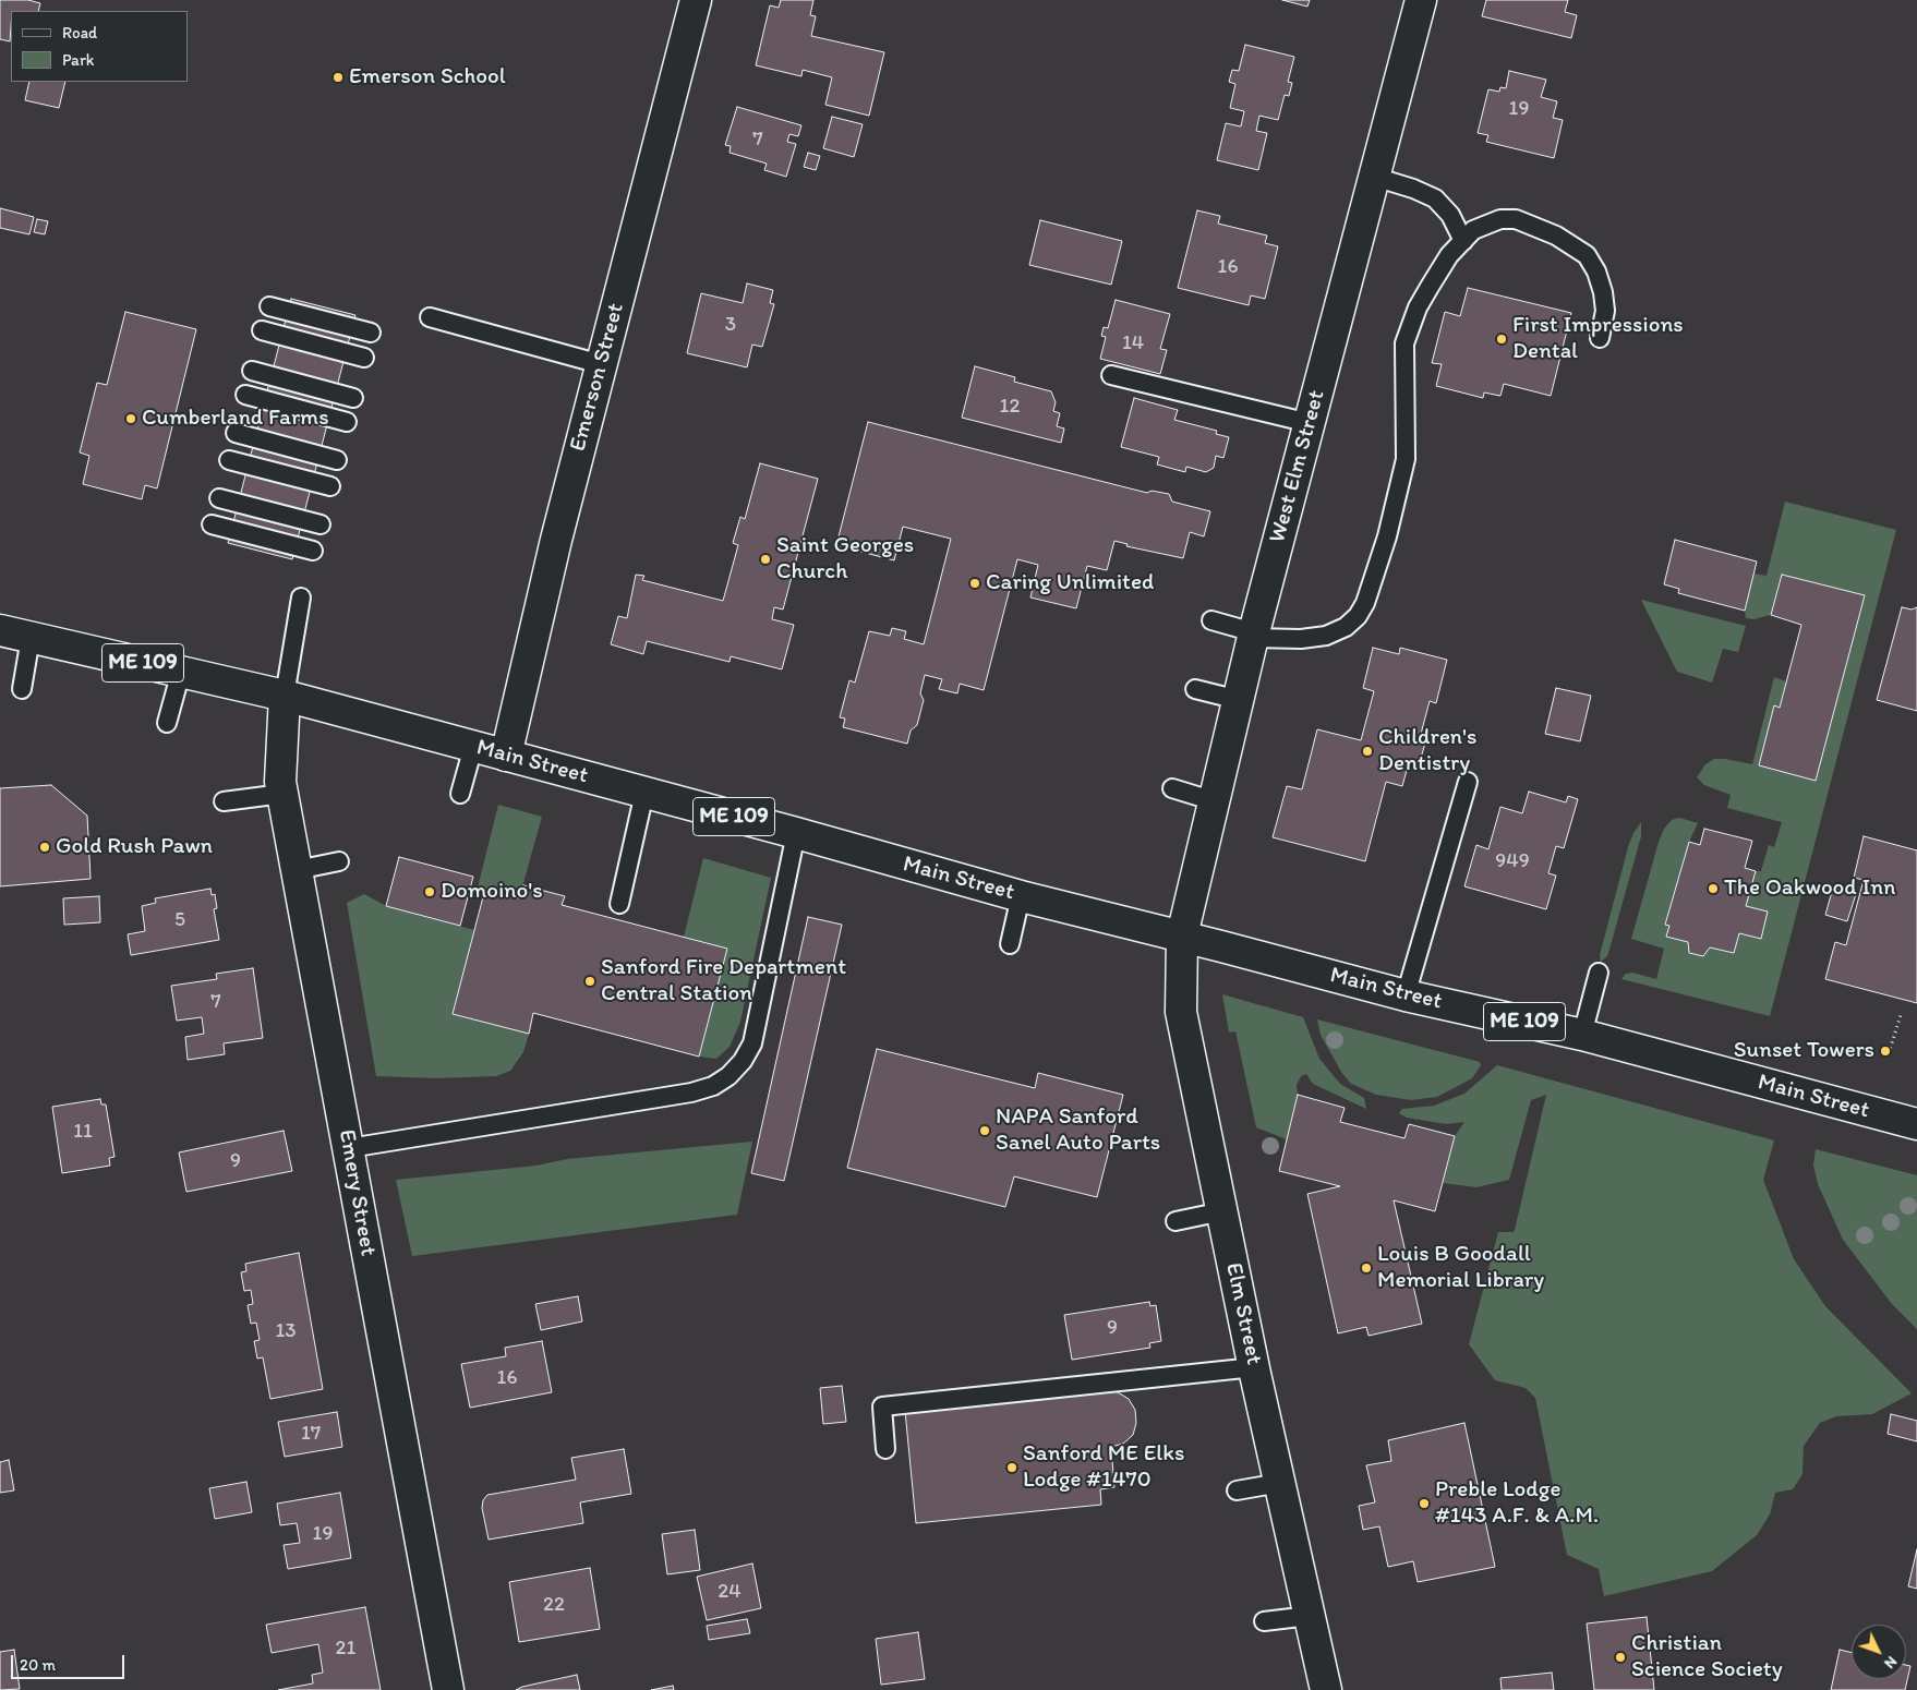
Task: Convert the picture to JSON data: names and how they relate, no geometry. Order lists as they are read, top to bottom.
{
  "streets": {
    "main road": [
      "Emerson Street",
      "West Elm Street",
      "ME 109",
      "Main Street",
      "Emery Street",
      "Elm Street"
    ]
  },
  "crossings": [
    ["Emerson Street", "Main Street"],
    ["West Elm Street", "Main Street"],
    ["West Elm Street", "Elm Street"],
    ["Main Street", "Emery Street"],
    ["Main Street", "Elm Street"]
  ],
  "places": [
    "Emerson School",
    "First Impressions Dental",
    "Cumberland Farms",
    "Saint Georges Church",
    "Caring Unlimited",
    "Children's Dentistry",
    "Gold Rush Pawn",
    "The Oakwood Inn",
    "Domoino's",
    "Sanford Fire Department Central Station",
    "Sunset Towers",
    "NAPA Sanford Sanel Auto Parts",
    "Louis B Goodall Memorial Library",
    "Sanford ME Elks Lodge #1470",
    "Preble Lodge #143 A.F. & A.M.",
    "Christian Science Society"
  ],
  "house_numbers": [
    "19",
    "7",
    "16",
    "3",
    "14",
    "12",
    "949",
    "5",
    "7",
    "11",
    "9",
    "9",
    "13",
    "16",
    "17",
    "19",
    "24",
    "22",
    "21"
  ],
  "legend": ["Road", "Park"],
  "scale_bar": "20 m",
  "north": "bottom right"
}
